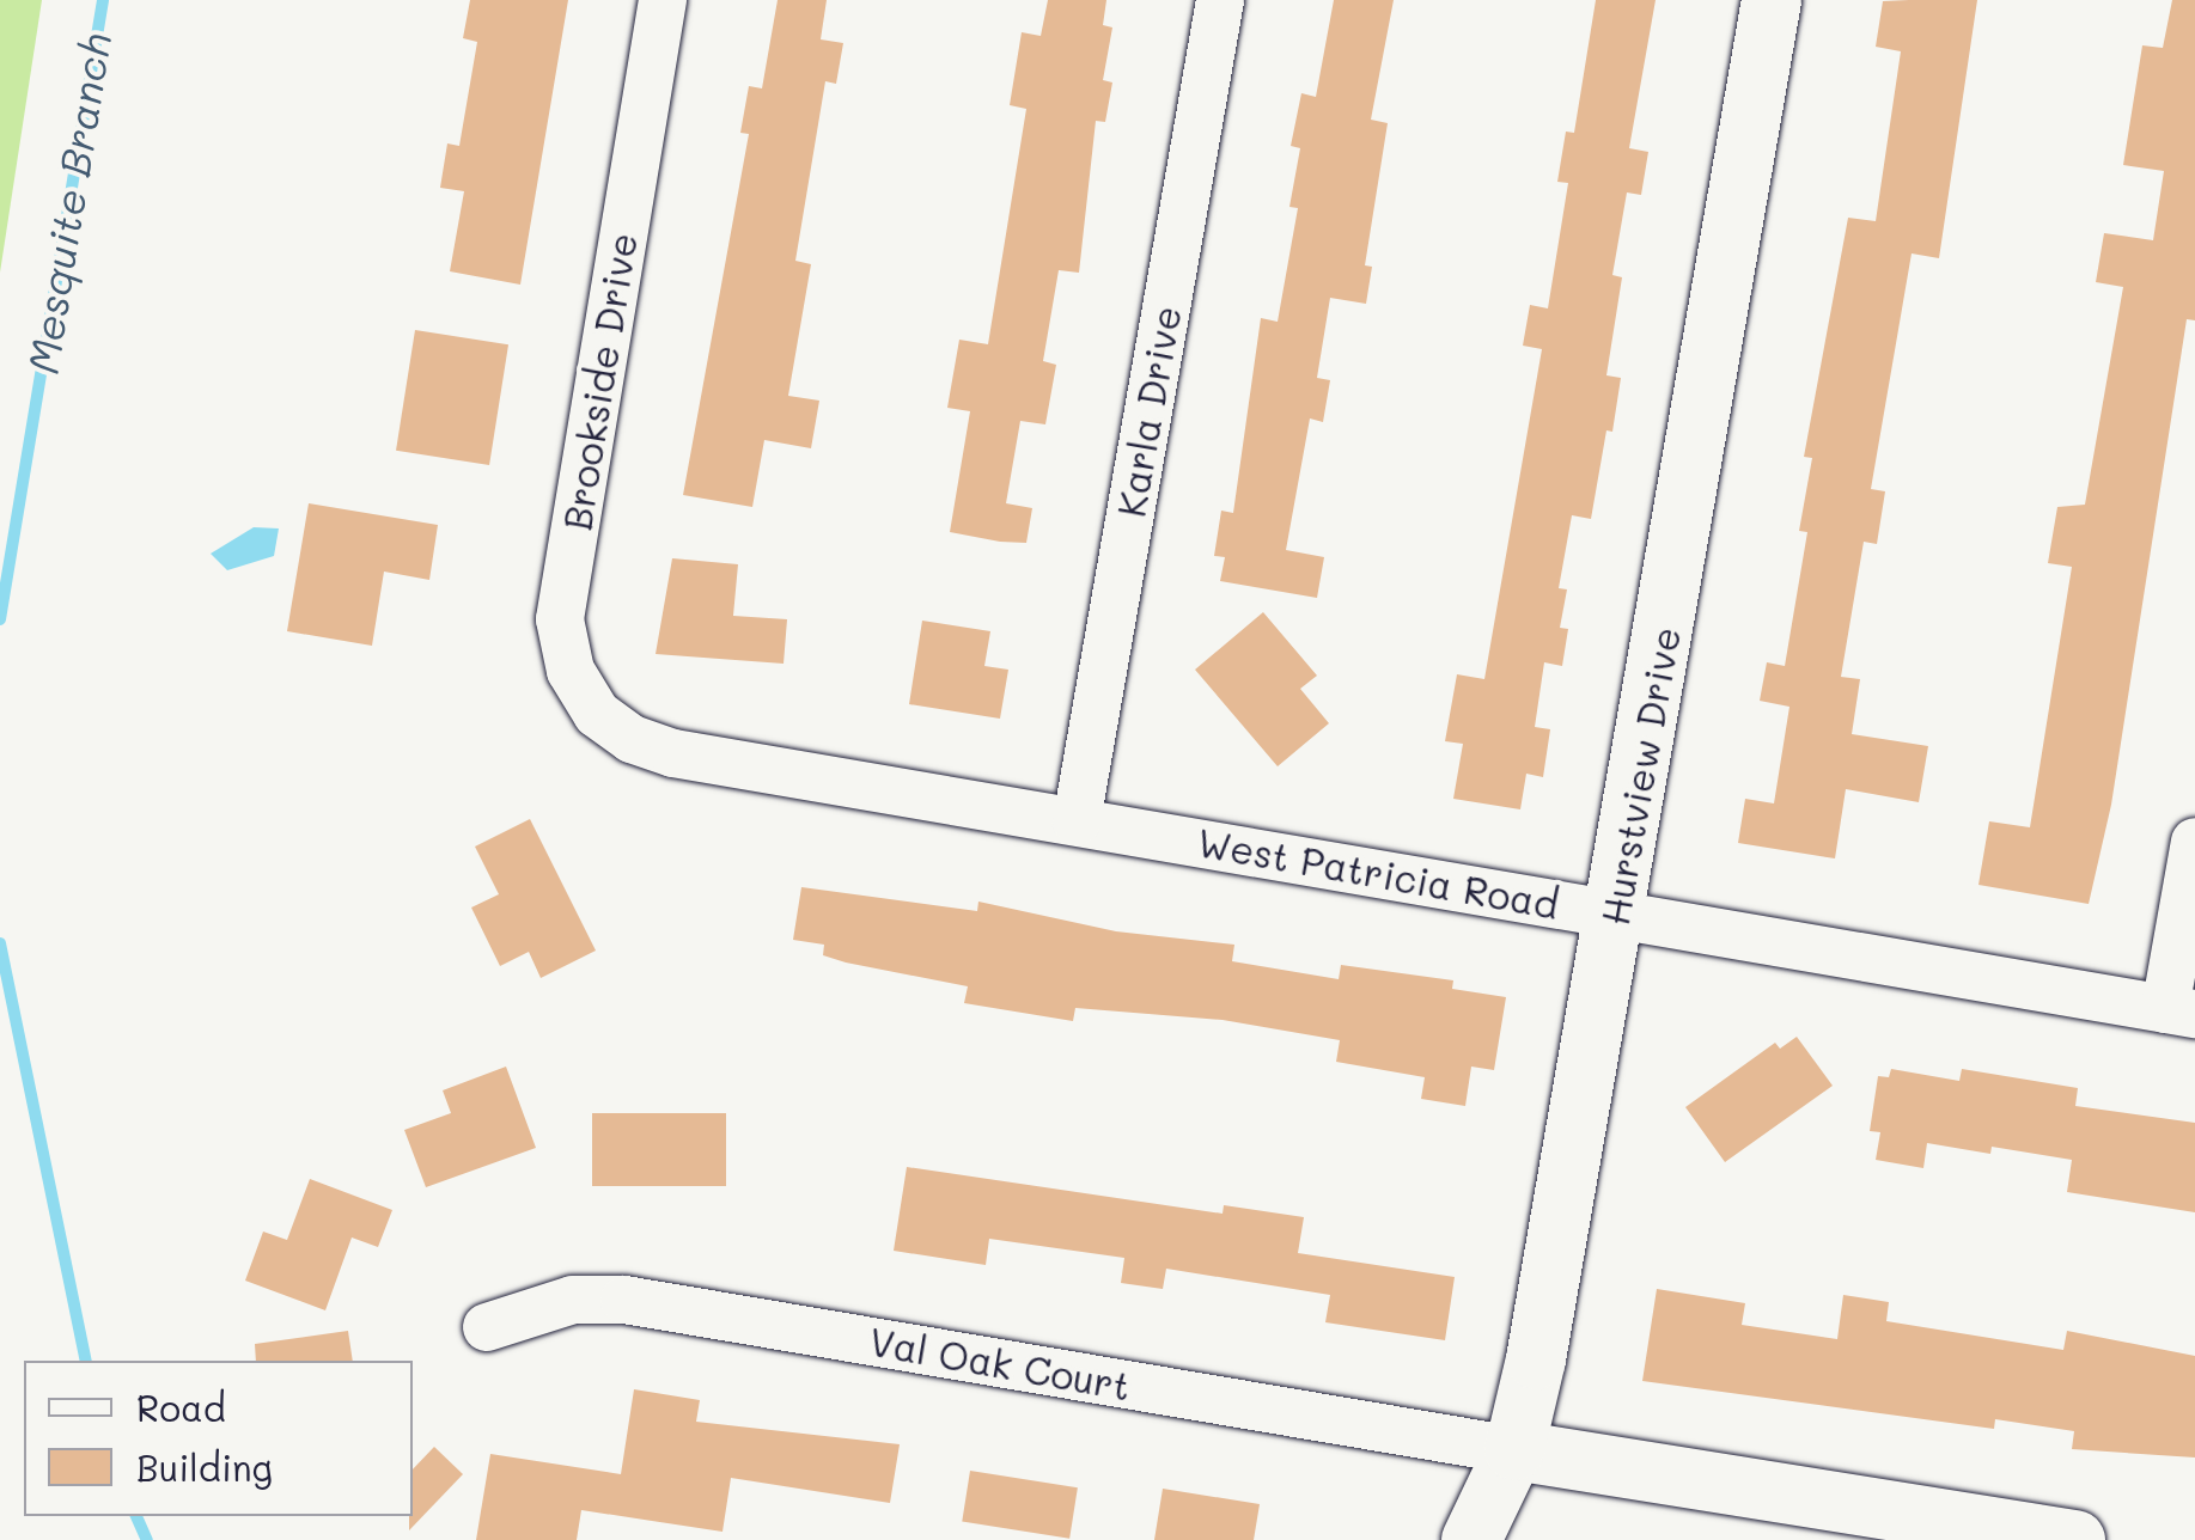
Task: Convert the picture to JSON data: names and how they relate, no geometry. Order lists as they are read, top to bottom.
{
  "streets": {
    "street": [
      "Brookside Drive",
      "Karla Drive",
      "Hurstview Drive",
      "West Patricia Road",
      "Val Oak Court"
    ]
  },
  "crossings": [
    ["Brookside Drive", "West Patricia Road"],
    ["Karla Drive", "West Patricia Road"],
    ["Hurstview Drive", "West Patricia Road"],
    ["Hurstview Drive", "Val Oak Court"]
  ],
  "water": ["Mesquite Branch"],
  "legend": ["Road", "Building"]
}
